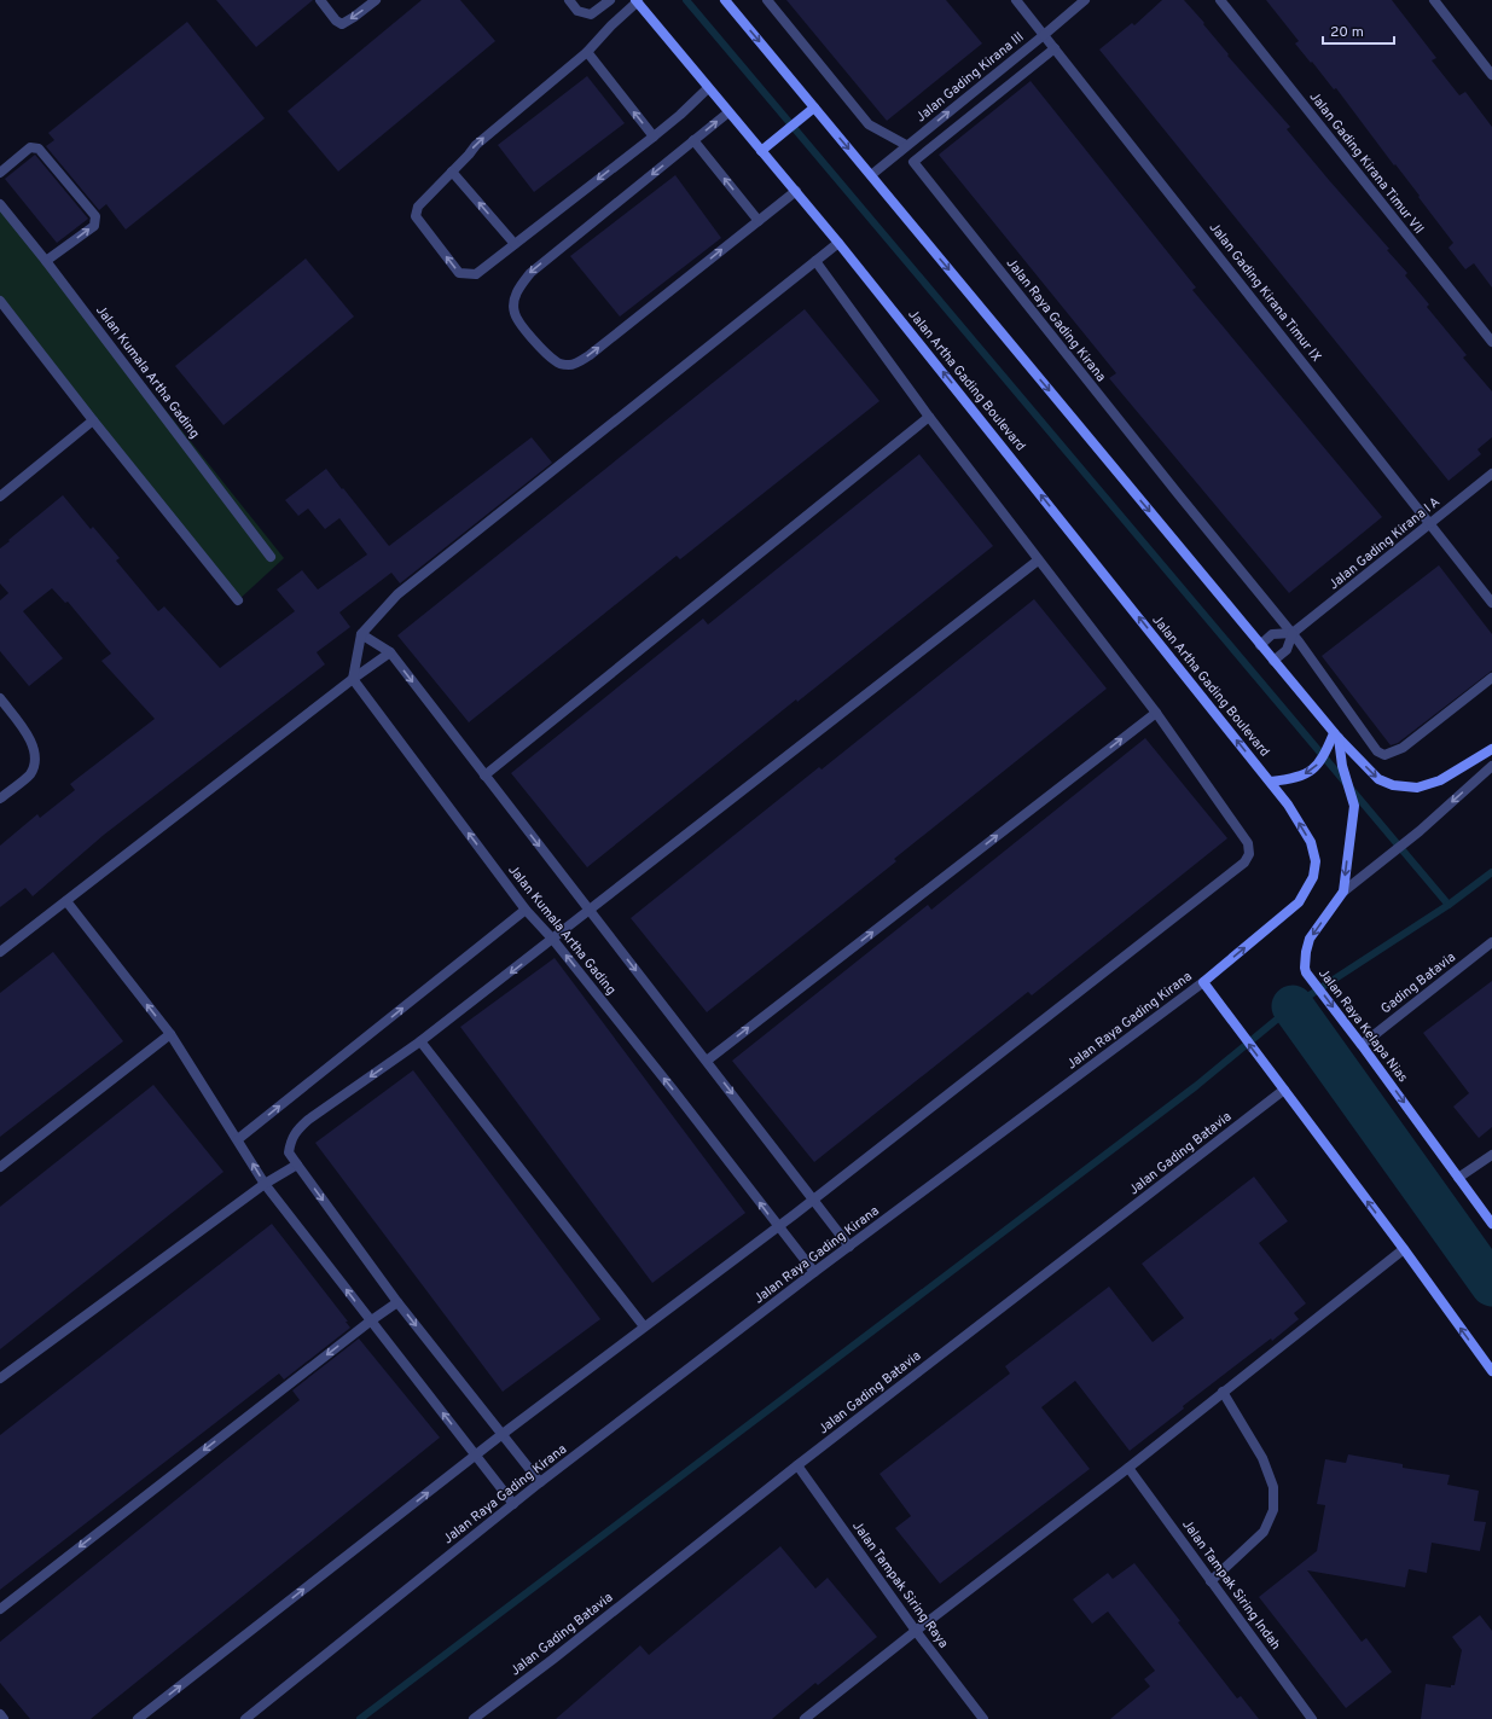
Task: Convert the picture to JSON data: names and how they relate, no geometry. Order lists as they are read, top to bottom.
{
  "streets": {
    "main road": ["Jalan Raya Gading Kirana", "Jalan Artha Gading Boulevard", "Jalan Raya Kelapa Nias"],
    "street": [
      "Jalan Gading Kirana III",
      "Jalan Gading Kirana Timur VII",
      "Jalan Gading Kirana Timur IX",
      "Jalan Kumala Artha Gading",
      "Jalan Gading Kirana I A",
      "Gading Batavia",
      "Jalan Gading Batavia",
      "Jalan Tampak Siring Raya",
      "Jalan Tampak Siring Indah"
    ]
  },
  "crossings": [
    ["Jalan Gading Kirana III", "Jalan Gading Kirana Timur IX"],
    ["Jalan Gading Kirana Timur IX", "Jalan Raya Gading Kirana"],
    ["Jalan Gading Kirana Timur IX", "Jalan Gading Kirana I A"],
    ["Jalan Raya Gading Kirana", "Jalan Kumala Artha Gading"],
    ["Jalan Raya Gading Kirana", "Jalan Artha Gading Boulevard"],
    ["Jalan Raya Gading Kirana", "Jalan Gading Kirana I A"],
    ["Gading Batavia", "Jalan Raya Kelapa Nias"],
    ["Jalan Gading Batavia", "Jalan Tampak Siring Raya"]
  ],
  "one_way": ["Jalan Gading Kirana III", "Jalan Raya Kelapa Nias"],
  "scale_bar": "20 m"
}
